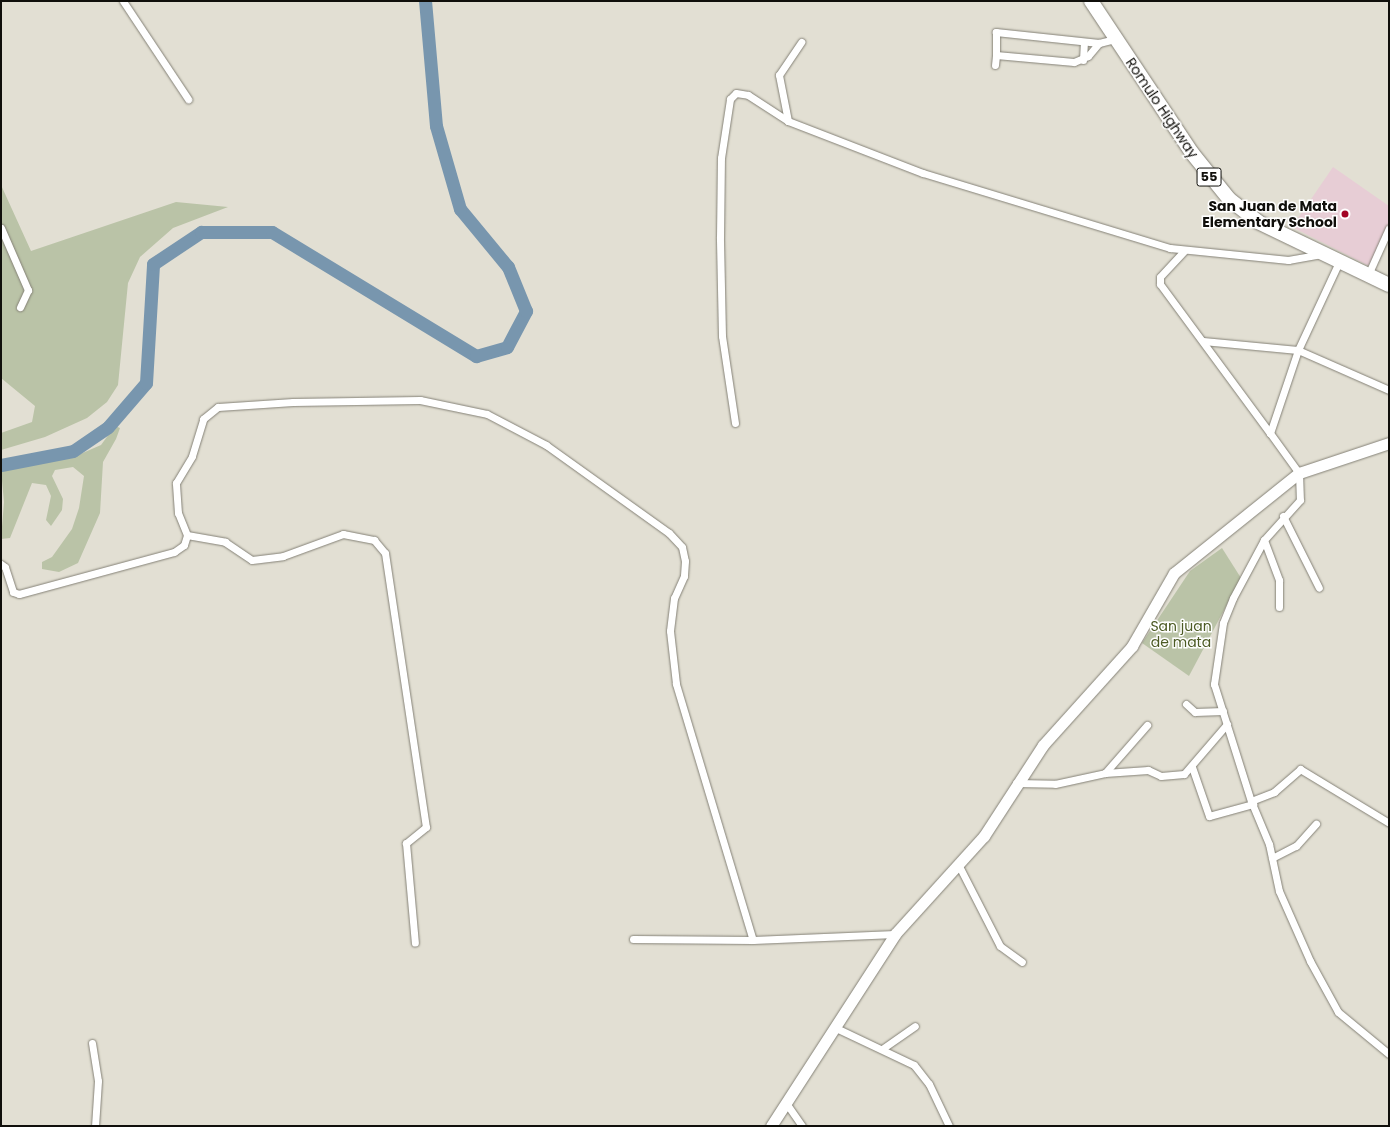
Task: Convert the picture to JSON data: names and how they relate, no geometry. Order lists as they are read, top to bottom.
{
  "streets": {
    "highway": ["Romulo Highway", "55"]
  },
  "parks": ["San juan de mata"],
  "places": ["San Juan de Mata Elementary School"]
}
